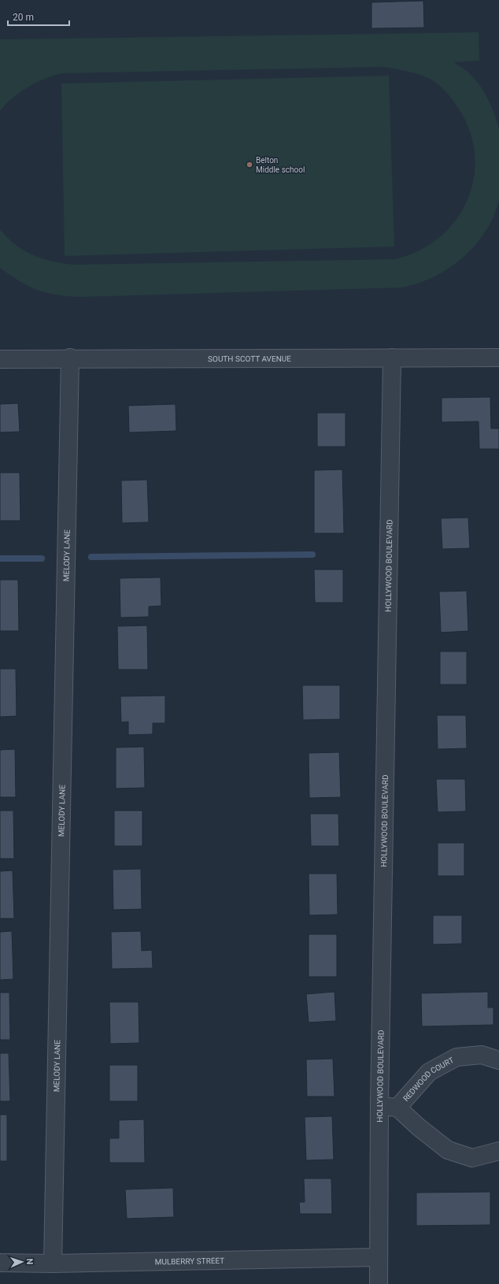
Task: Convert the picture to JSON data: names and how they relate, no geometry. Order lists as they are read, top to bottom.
{
  "streets": {
    "street": [
      "SOUTH SCOTT AVENUE",
      "MELODY LANE",
      "HOLLYWOOD BOULEVARD",
      "REDWOOD COURT",
      "MULBERRY STREET"
    ]
  },
  "crossings": [
    ["SOUTH SCOTT AVENUE", "MELODY LANE"],
    ["SOUTH SCOTT AVENUE", "HOLLYWOOD BOULEVARD"],
    ["MELODY LANE", "MULBERRY STREET"],
    ["HOLLYWOOD BOULEVARD", "REDWOOD COURT"],
    ["HOLLYWOOD BOULEVARD", "MULBERRY STREET"]
  ],
  "places": ["Belton Middle school"],
  "scale_bar": "20 m",
  "north": "right"
}
